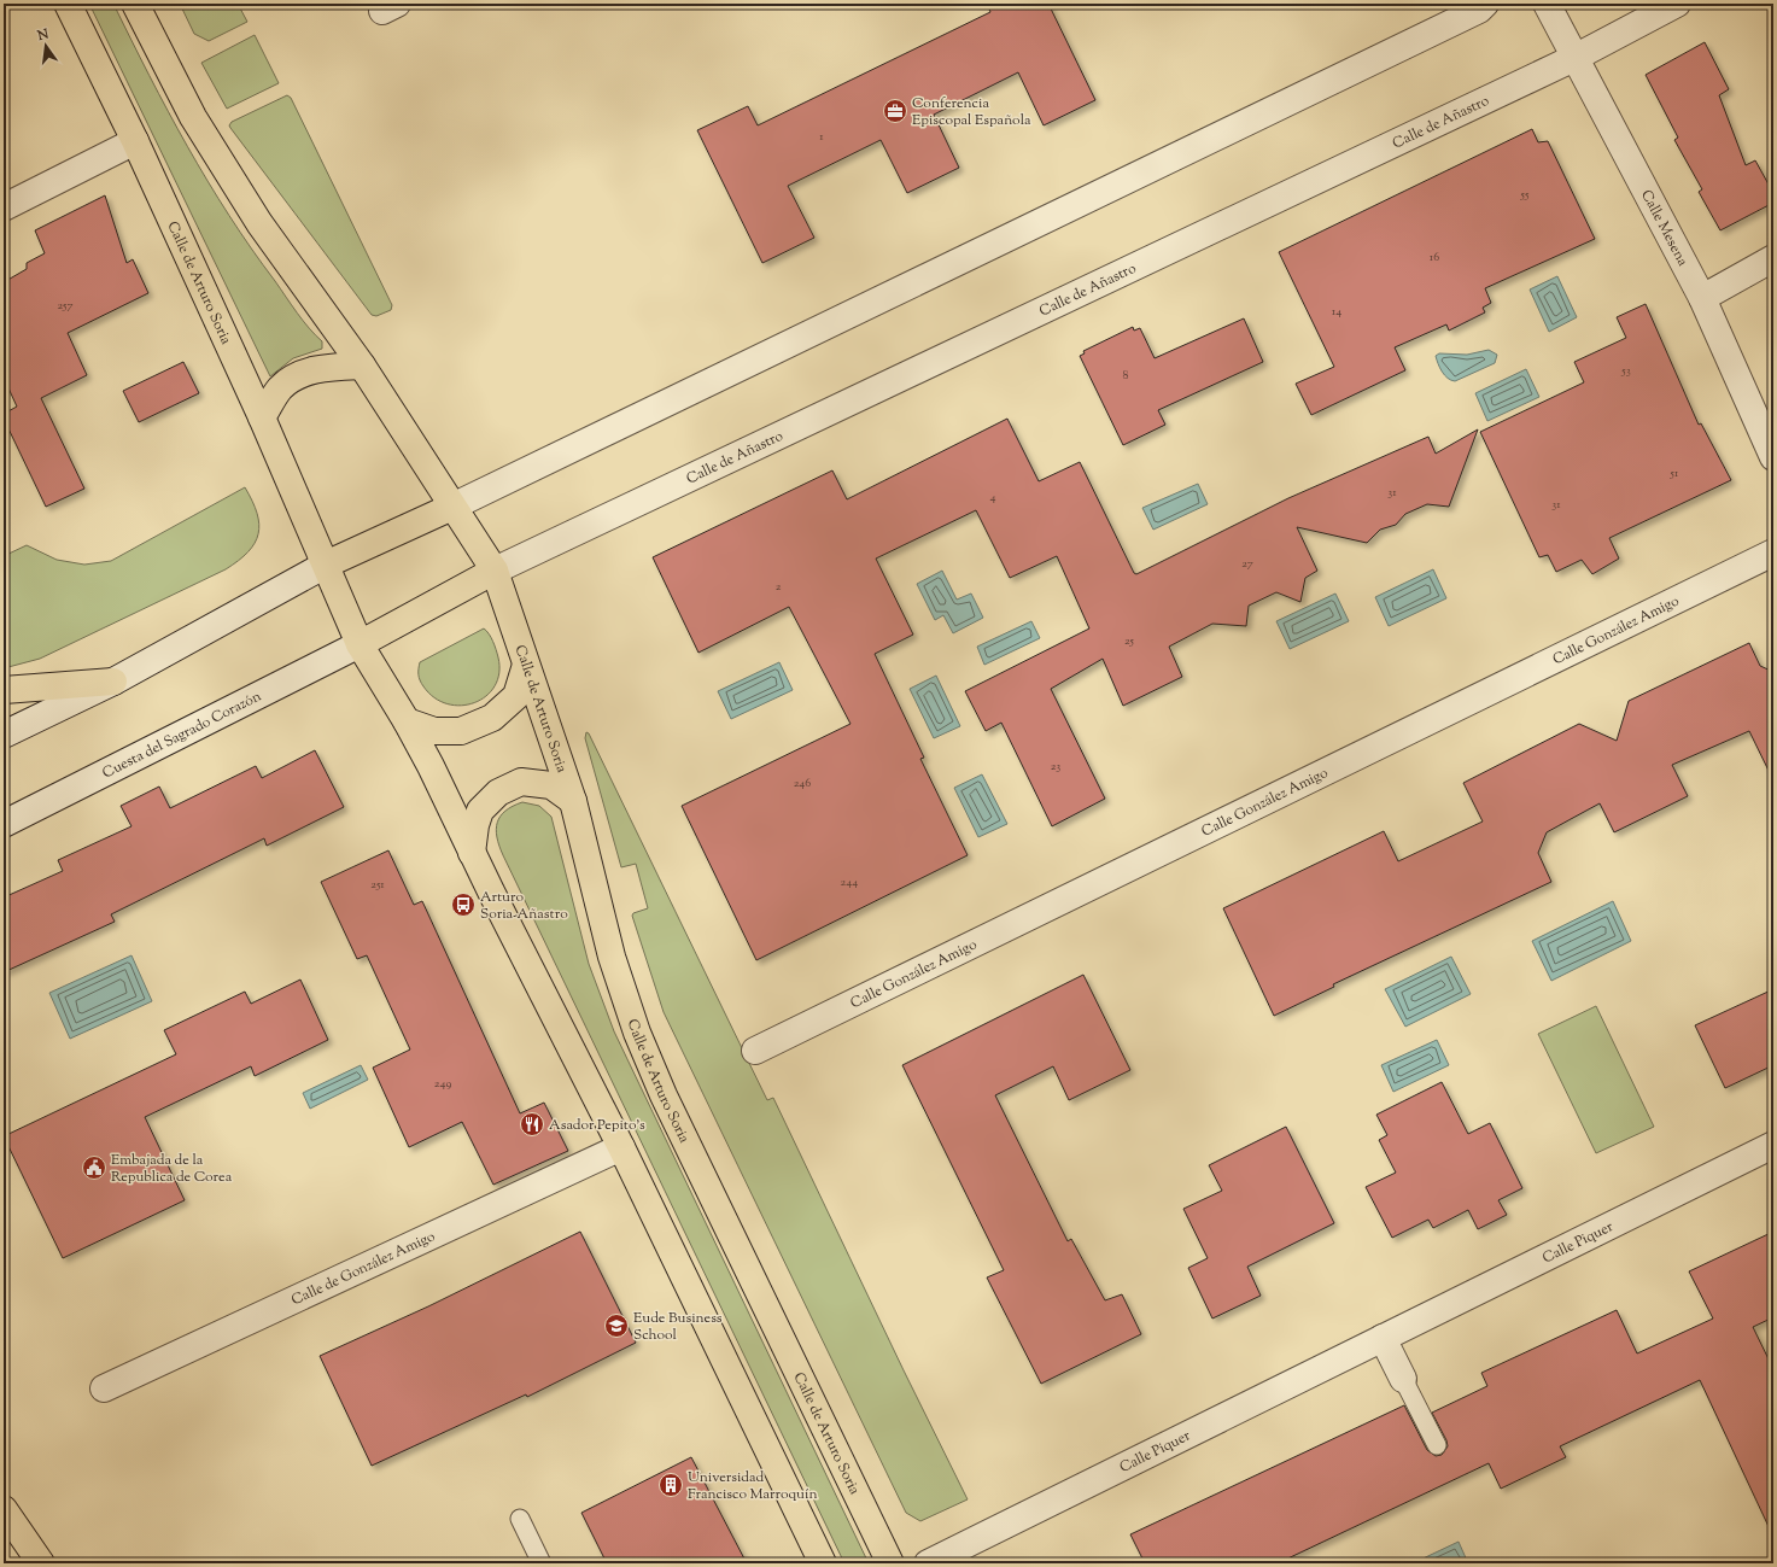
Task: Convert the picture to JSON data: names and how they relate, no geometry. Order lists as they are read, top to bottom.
{
  "streets": {
    "main road": ["Calle de Arturo Soria"],
    "street": [
      "Calle de Añastro",
      "Calle Mesena",
      "Calle González Amigo",
      "Cuesta del Sagrado Corazón",
      "Calle Piquer",
      "Calle de González Amigo"
    ]
  },
  "crossings": [
    ["Calle de Añastro", "Calle Mesena"],
    ["Calle de Añastro", "Calle de Arturo Soria"],
    ["Calle de Arturo Soria", "Cuesta del Sagrado Corazón"],
    ["Calle de Arturo Soria", "Calle de González Amigo"]
  ],
  "places": {
    "office": ["Conferencia Episcopal Española"],
    "bus stop": ["Arturo Soria-Añastro"],
    "restaurant": ["Asador Pepito's"],
    "public building": ["Embajada de la Republica de Corea"],
    "school or university": ["Eude Business School"],
    "building": ["Universidad Francisco Marroquín"]
  },
  "house_numbers": [
    "1",
    "55",
    "16",
    "257",
    "14",
    "53",
    "8",
    "51",
    "31",
    "4",
    "31",
    "27",
    "2",
    "25",
    "23",
    "246",
    "244",
    "251",
    "249"
  ],
  "north": "top"
}
